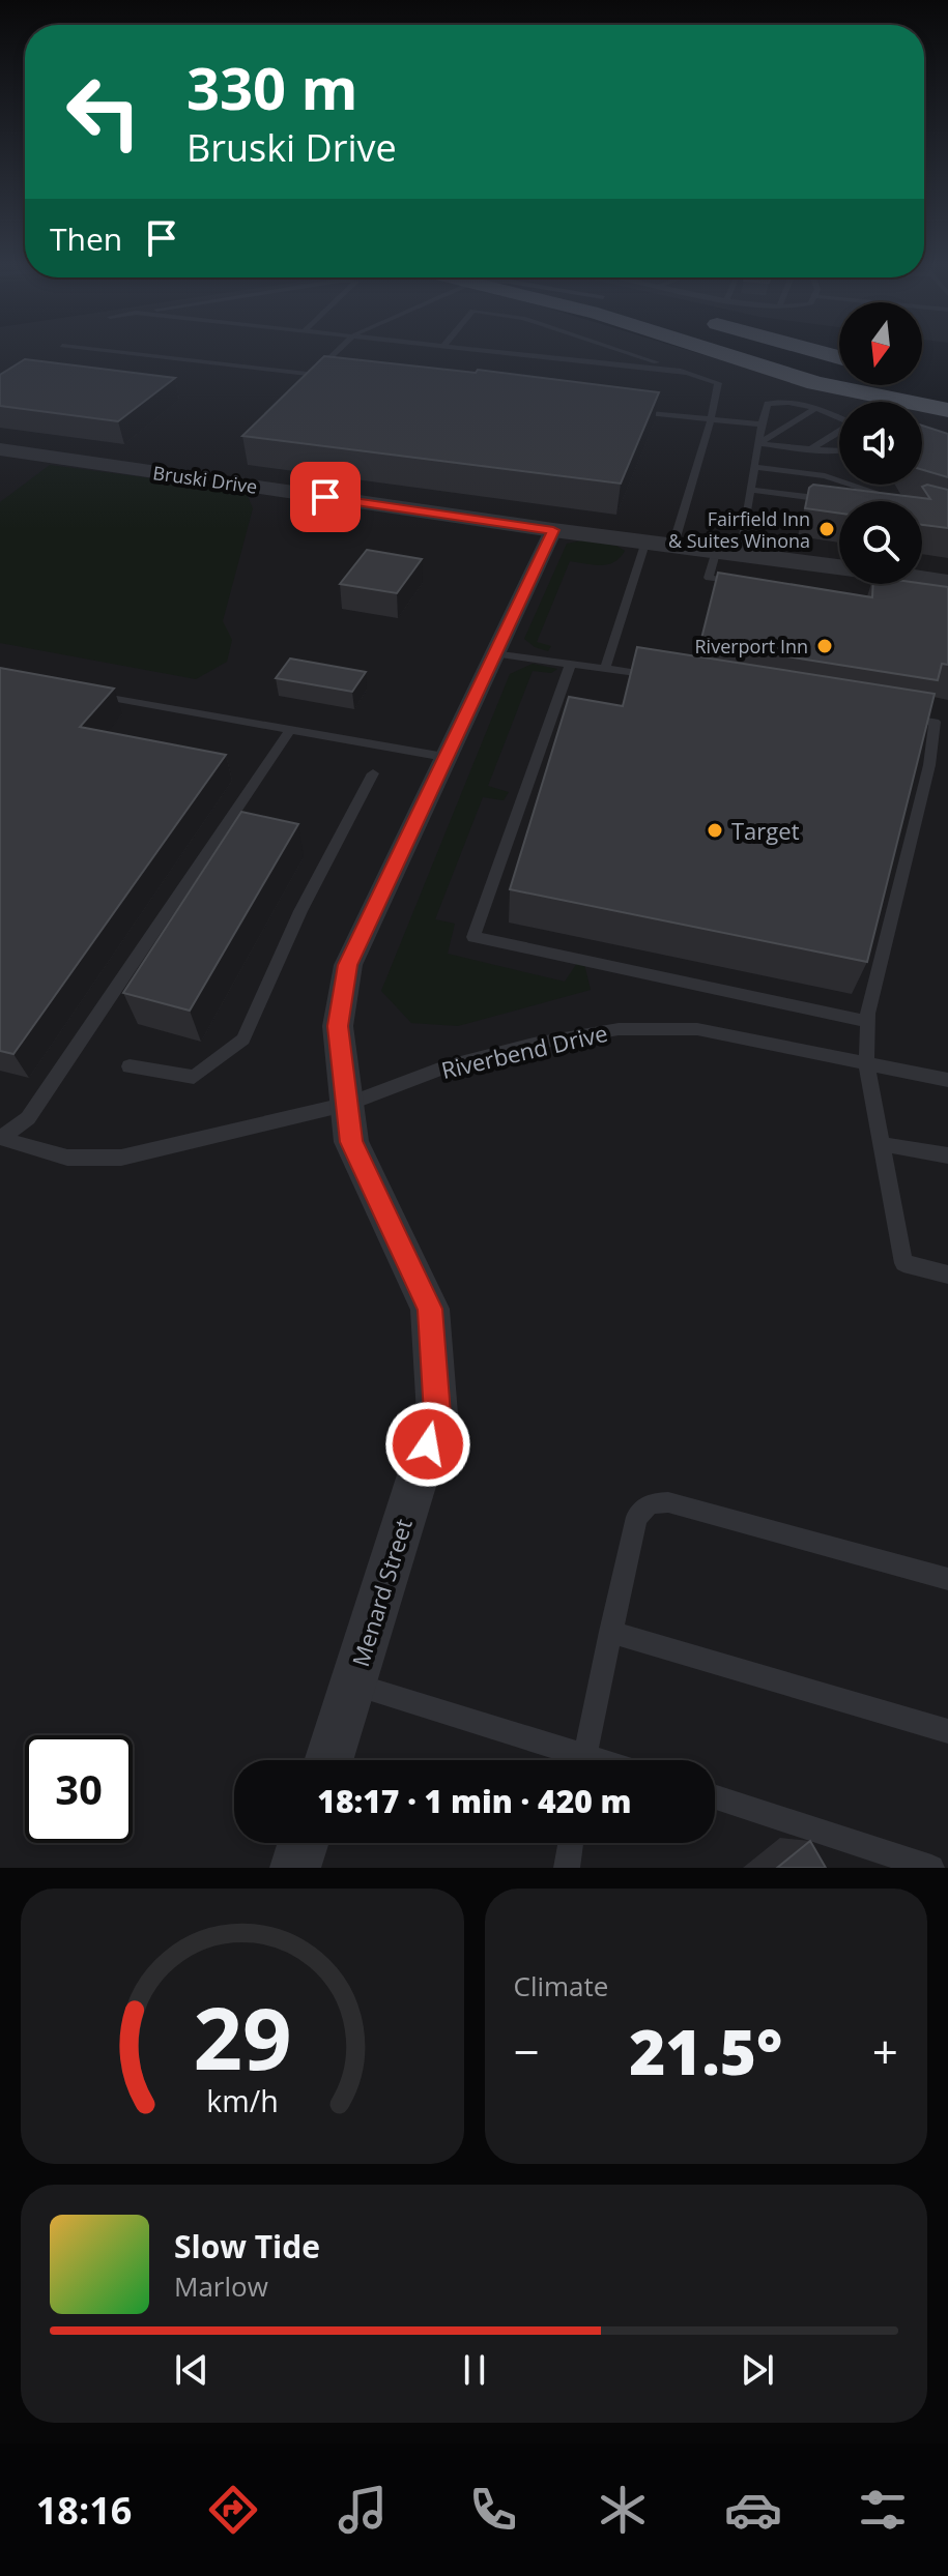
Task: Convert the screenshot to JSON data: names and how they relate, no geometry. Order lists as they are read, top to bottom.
{
  "streets": {
    "street": ["Bruski Drive", "Menard Street"],
    "lane": ["Riverbend Drive"]
  },
  "crossings": [
    ["Bruski Drive", "Menard Street"],
    ["Riverbend Drive", "Menard Street"]
  ],
  "places": ["Fairfield Inn & Suites Winona", "Riverport Inn", "Target"],
  "north": "bottom",
  "page": {
    "turn": ["330 m", "Bruski Drive"],
    "then": "Then",
    "limit": "30",
    "trip": "18:17 · 1 min · 420 m",
    "tile": "Climate",
    "heat": ["−", "21.5°", "+"],
    "song": ["Slow Tide", "Marlow"],
    "tabs": "18:16",
    "gauge": ["29", "km/h"]
  }
}
